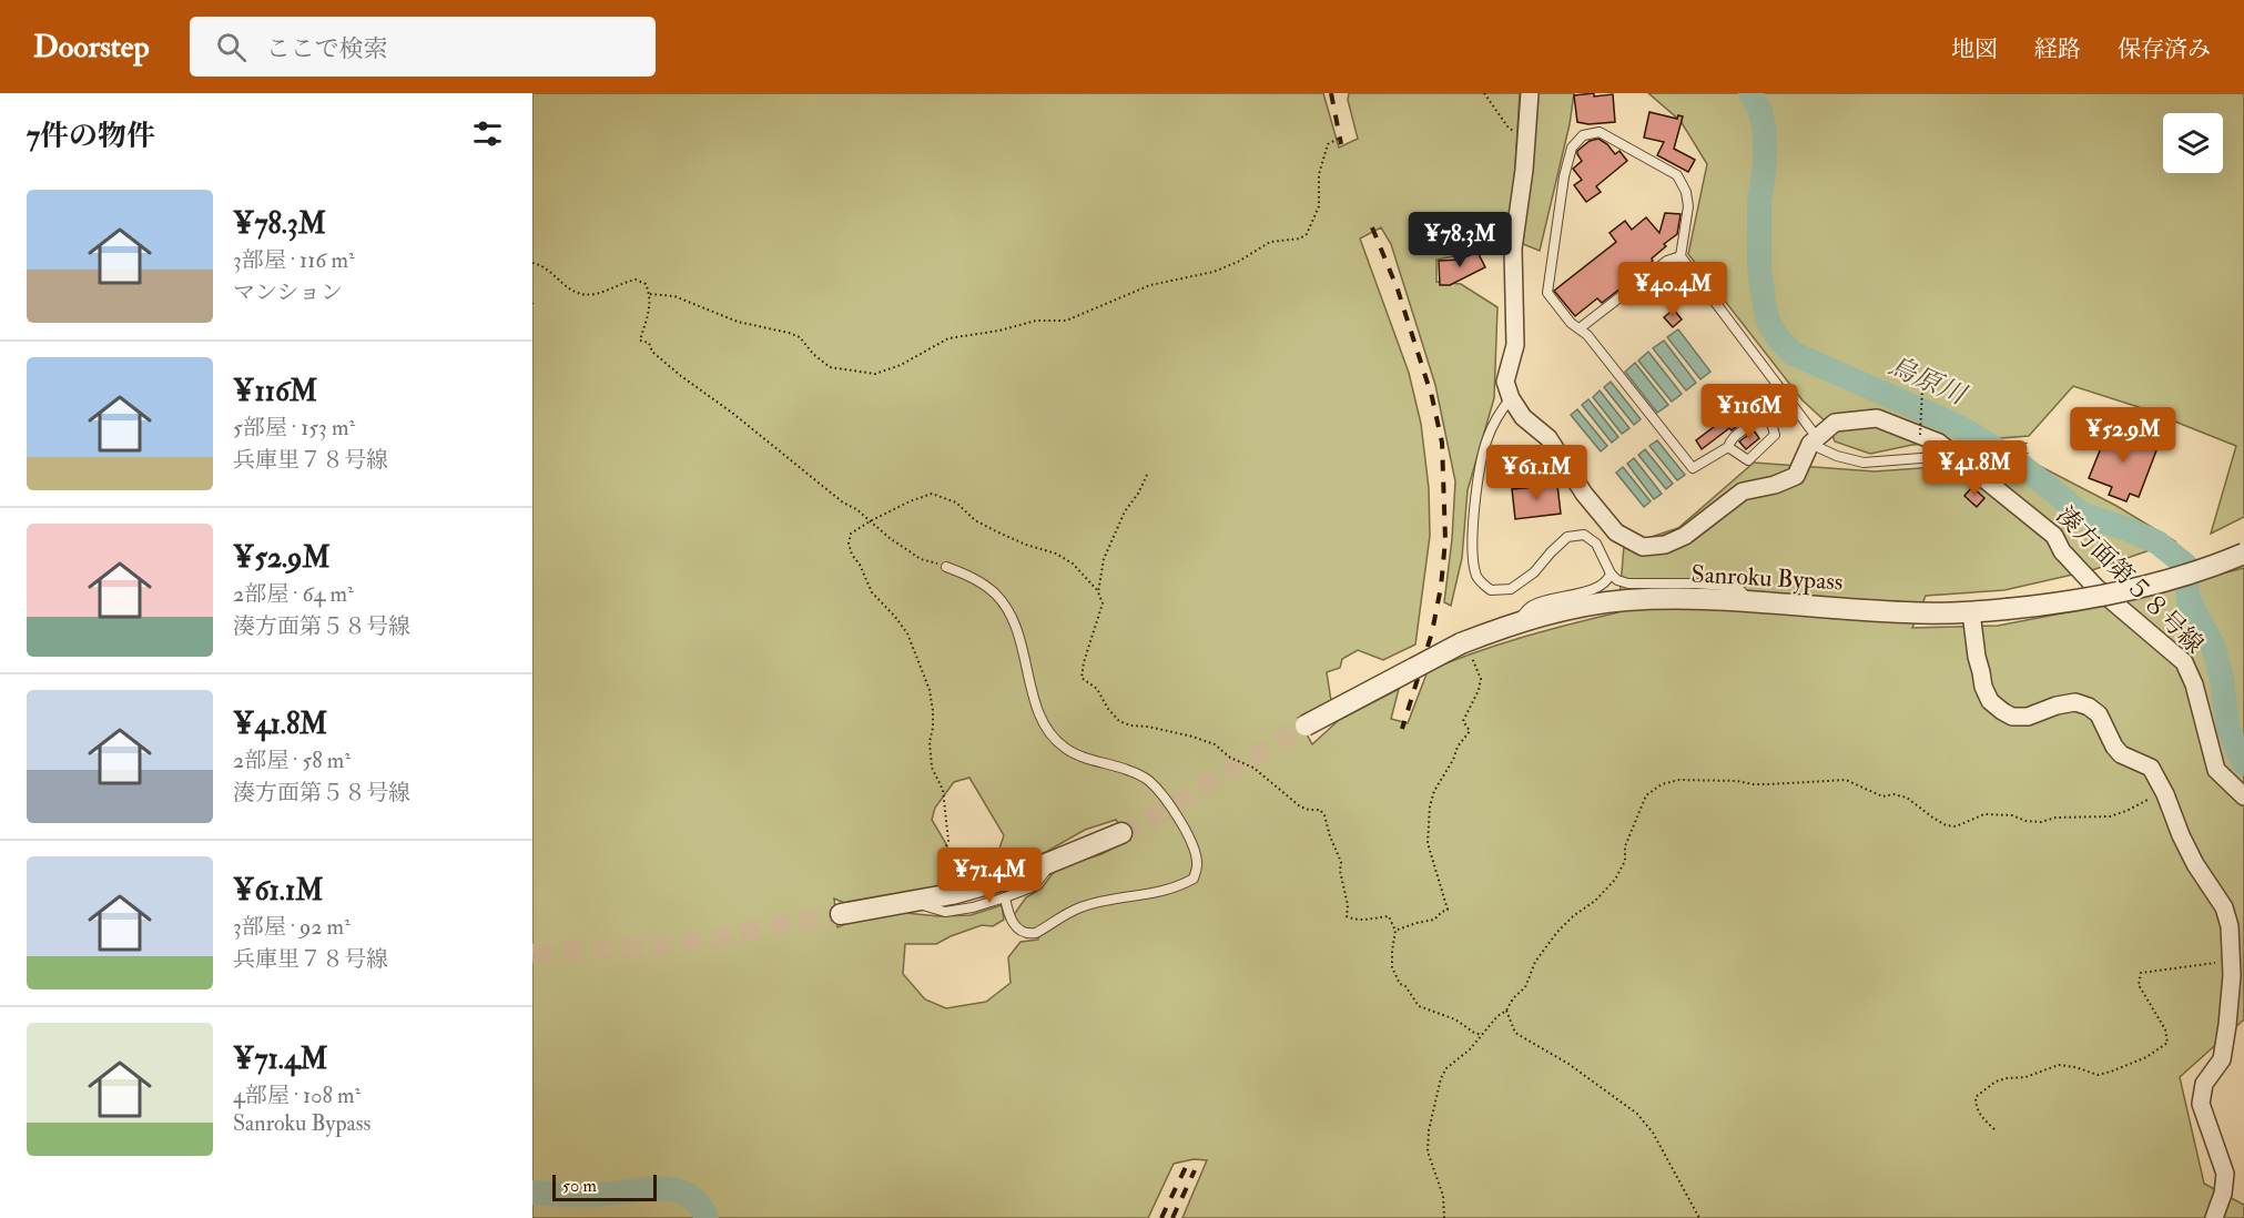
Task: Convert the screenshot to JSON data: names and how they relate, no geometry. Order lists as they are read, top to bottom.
{
  "streets": {
    "street": ["Sanroku Bypass", "湊方面第５８号線"]
  },
  "water": ["烏原川"],
  "scale_bar": "50 m",
  "page": {
    "header": "Doorstep",
    "search": "ここで検索",
    "nav": ["地図", "経路", "保存済み"],
    "heading": "7件の物件",
    "list": [
      {
        "name": "¥78.3M",
        "note": "3部屋 · 116 m² · マンション"
      },
      {
        "name": "¥116M",
        "note": "5部屋 · 153 m² · 兵庫里７８号線"
      },
      {
        "name": "¥52.9M",
        "note": "2部屋 · 64 m² · 湊方面第５８号線"
      },
      {
        "name": "¥41.8M",
        "note": "2部屋 · 58 m² · 湊方面第５８号線"
      },
      {
        "name": "¥61.1M",
        "note": "3部屋 · 92 m² · 兵庫里７８号線"
      },
      {
        "name": "¥71.4M",
        "note": "4部屋 · 108 m² · Sanroku Bypass"
      }
    ],
    "price": [
      "¥78.3M",
      "¥40.4M",
      "¥116M",
      "¥52.9M",
      "¥41.8M",
      "¥61.1M",
      "¥71.4M"
    ],
    "scale": "50 m"
  }
}
